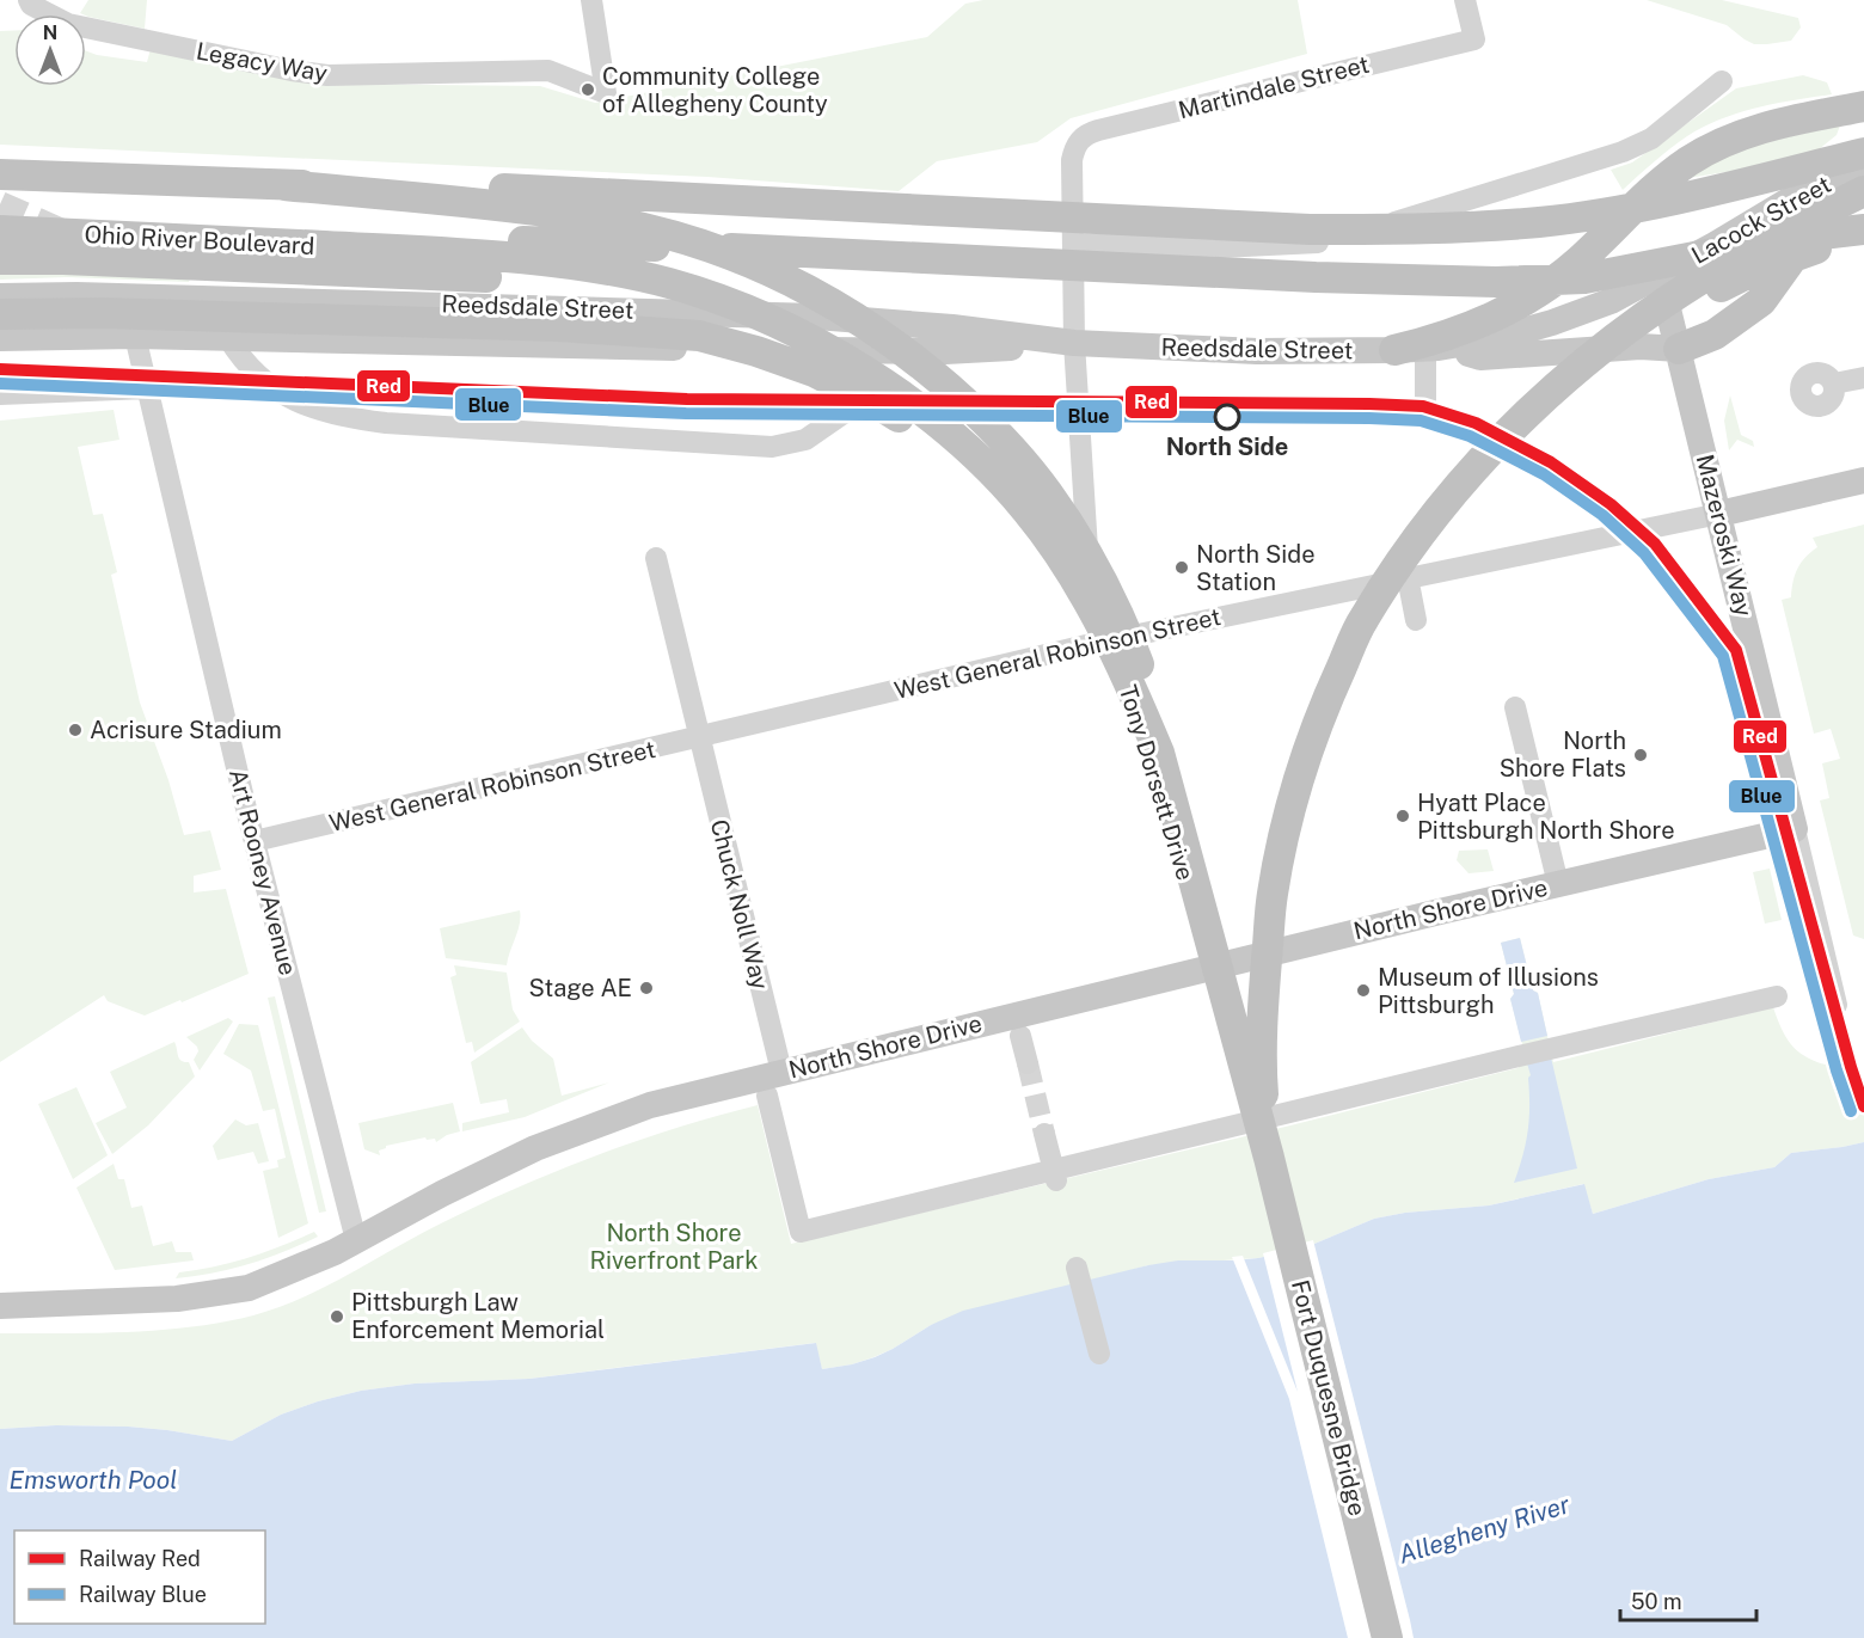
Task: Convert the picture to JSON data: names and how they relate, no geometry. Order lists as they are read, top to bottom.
{
  "streets": {
    "highway": ["Ohio River Boulevard", "Fort Duquesne Bridge"],
    "main road": [
      "Lacock Street",
      "Reedsdale Street",
      "Mazeroski Way",
      "West General Robinson Street",
      "North Shore Drive"
    ],
    "street": [
      "Legacy Way",
      "Martindale Street",
      "Tony Dorsett Drive",
      "Art Rooney Avenue",
      "Chuck Noll Way"
    ]
  },
  "crossings": [
    ["Martindale Street", "Tony Dorsett Drive"],
    ["Lacock Street", "Reedsdale Street"],
    ["Lacock Street", "Mazeroski Way"],
    ["Reedsdale Street", "Mazeroski Way"],
    ["Reedsdale Street", "Tony Dorsett Drive"],
    ["Reedsdale Street", "Art Rooney Avenue"],
    ["Mazeroski Way", "West General Robinson Street"],
    ["Mazeroski Way", "North Shore Drive"],
    ["West General Robinson Street", "Tony Dorsett Drive"],
    ["West General Robinson Street", "Art Rooney Avenue"],
    ["West General Robinson Street", "Chuck Noll Way"],
    ["Tony Dorsett Drive", "North Shore Drive"],
    ["Art Rooney Avenue", "North Shore Drive"],
    ["Chuck Noll Way", "North Shore Drive"]
  ],
  "water": ["Emsworth Pool", "Allegheny River"],
  "parks": ["North Shore Riverfront Park"],
  "places": [
    "Community College of Allegheny County",
    "North Side",
    "North Side Station",
    "Acrisure Stadium",
    "North Shore Flats",
    "Hyatt Place Pittsburgh North Shore",
    "Stage AE",
    "Museum of Illusions Pittsburgh",
    "Pittsburgh Law Enforcement Memorial"
  ],
  "lines": ["rail line Red", "rail line Blue"],
  "legend": ["Railway Red", "Railway Blue"],
  "scale_bar": "50 m",
  "north": "top"
}
